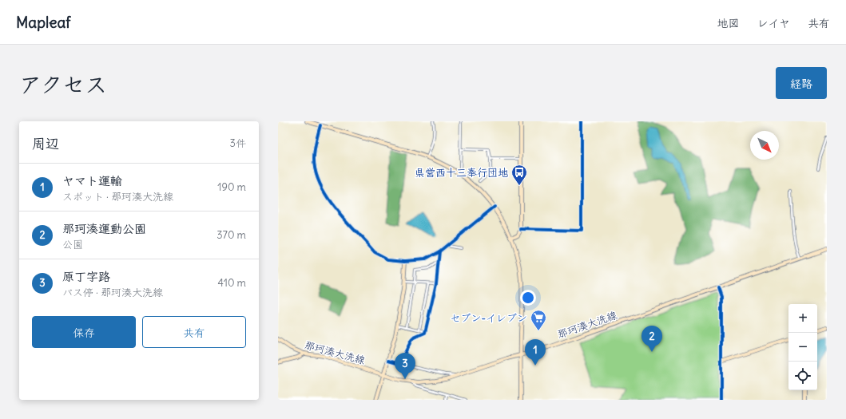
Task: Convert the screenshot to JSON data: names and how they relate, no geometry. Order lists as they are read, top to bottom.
{
  "streets": {
    "main road": ["那珂湊大洗線"]
  },
  "places": {
    "bus stop": ["県営西十三奉行団地"],
    "supermarket": ["セブン-イレブン"]
  },
  "north": "bottom right",
  "page": {
    "header": "Mapleaf",
    "nav": ["地図", "レイヤ", "共有"],
    "title": "アクセス",
    "buttons": [
      "経路",
      ["保存", "共有"]
    ],
    "heading": ["周辺", "3件"],
    "list": [
      {
        "mark": "1",
        "name": "ヤマト運輸",
        "note": "スポット · 那珂湊大洗線",
        "value": "190 m"
      },
      {
        "mark": "2",
        "name": "那珂湊運動公園",
        "note": "公園",
        "value": "370 m"
      },
      {
        "mark": "3",
        "name": "原丁字路",
        "note": "バス停 · 那珂湊大洗線",
        "value": "410 m"
      }
    ],
    "map_buttons": ["+", "−"],
    "pins": ["2", "1", "3"]
  }
}
